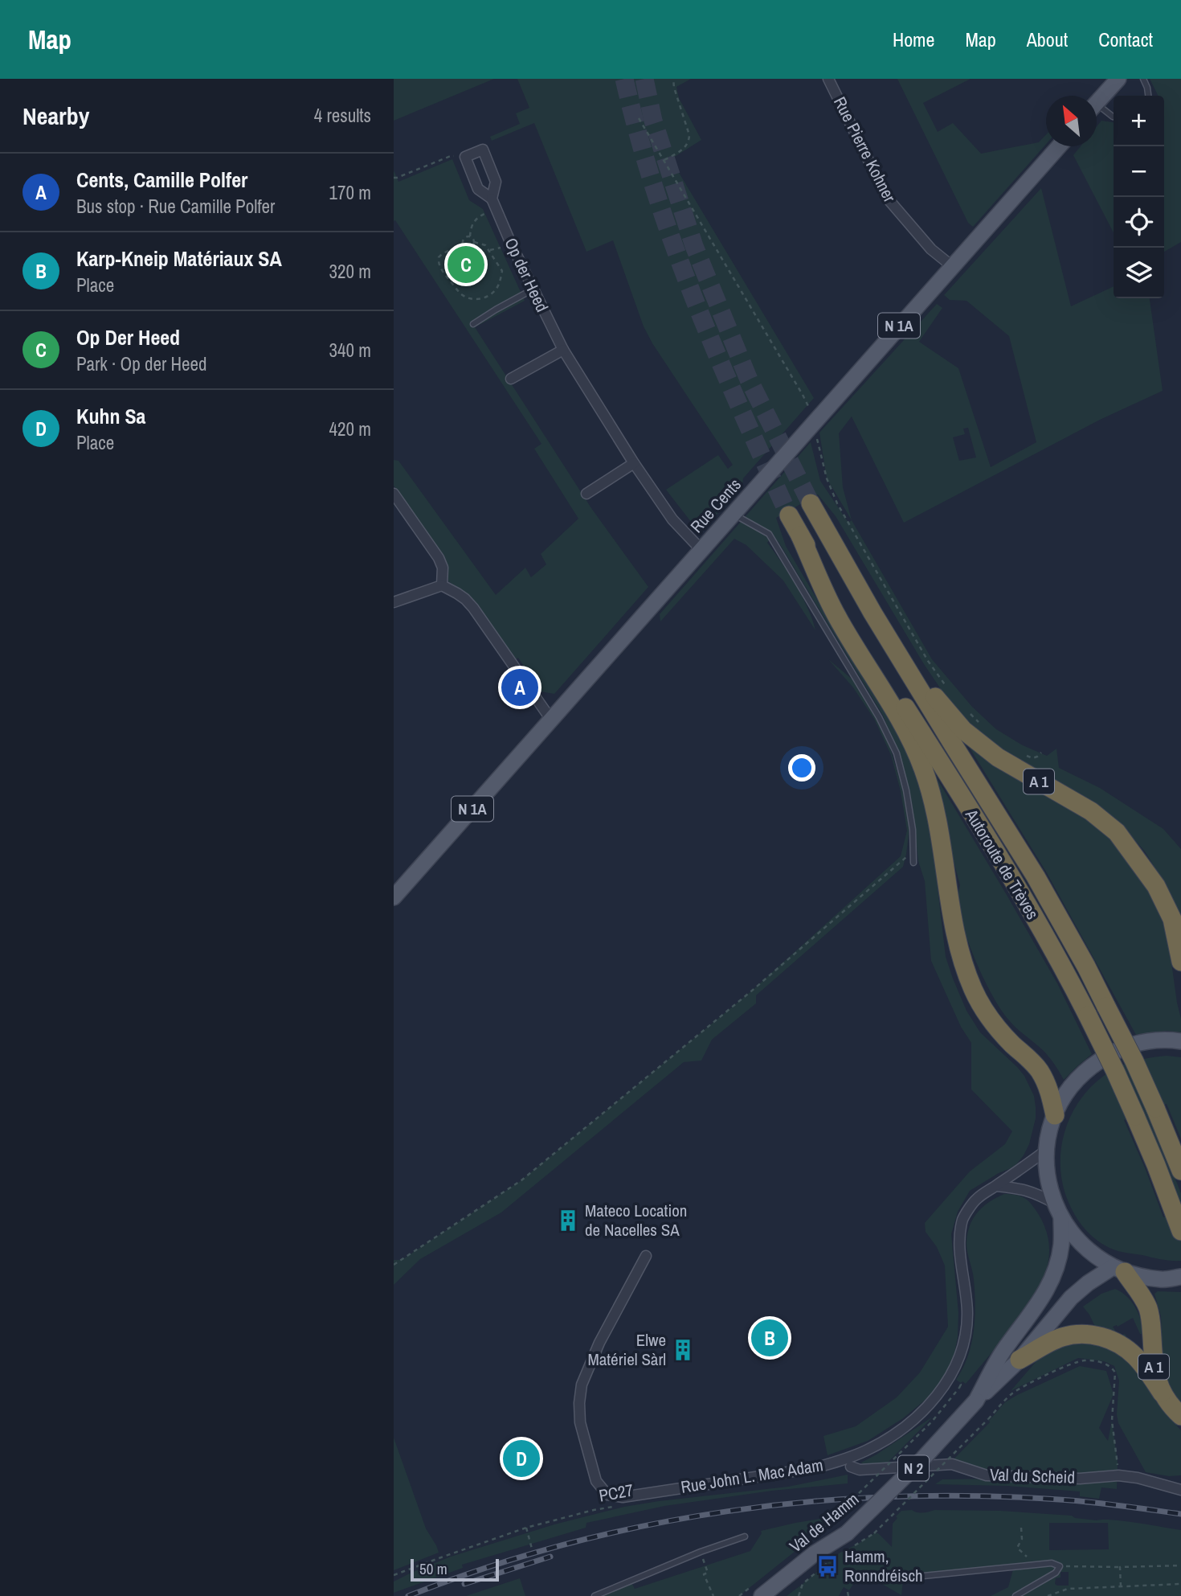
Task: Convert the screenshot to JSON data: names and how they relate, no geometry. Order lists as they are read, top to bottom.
{
  "streets": {
    "highway": ["A 1", "Autoroute de Trèves"],
    "main road": [
      "N 1A",
      "Rue Cents",
      "N 2",
      "Val de Hamm"
    ],
    "street": [
      "Rue Pierre Kohner",
      "Op der Heed",
      "Rue John L. Mac Adam",
      "Val du Scheid"
    ],
    "path": ["PC27"]
  },
  "crossings": [
    ["Rue Pierre Kohner", "Rue Cents"],
    ["Op der Heed", "Rue Cents"],
    ["A 1", "Autoroute de Trèves"],
    ["A 1", "Val de Hamm"]
  ],
  "places": {
    "building": ["Mateco Location de Nacelles SA", "Elwe Matériel Sàrl"],
    "bus stop": ["Hamm, Ronndréisch"]
  },
  "scale_bar": "50 m",
  "north": "top left",
  "page": {
    "header": "Map",
    "nav": [
      "Home",
      "Map",
      "About",
      "Contact"
    ],
    "heading": ["Nearby", "4 results"],
    "map_buttons": ["+", "−"],
    "list": [
      {
        "mark": "A",
        "name": "Cents, Camille Polfer",
        "note": "Bus stop · Rue Camille Polfer",
        "value": "170 m"
      },
      {
        "mark": "B",
        "name": "Karp-Kneip Matériaux SA",
        "note": "Place",
        "value": "320 m"
      },
      {
        "mark": "C",
        "name": "Op Der Heed",
        "note": "Park · Op der Heed",
        "value": "340 m"
      },
      {
        "mark": "D",
        "name": "Kuhn Sa",
        "note": "Place",
        "value": "420 m"
      }
    ],
    "pins": [
      "C",
      "A",
      "B",
      "D"
    ],
    "scale": "50 m"
  }
}
